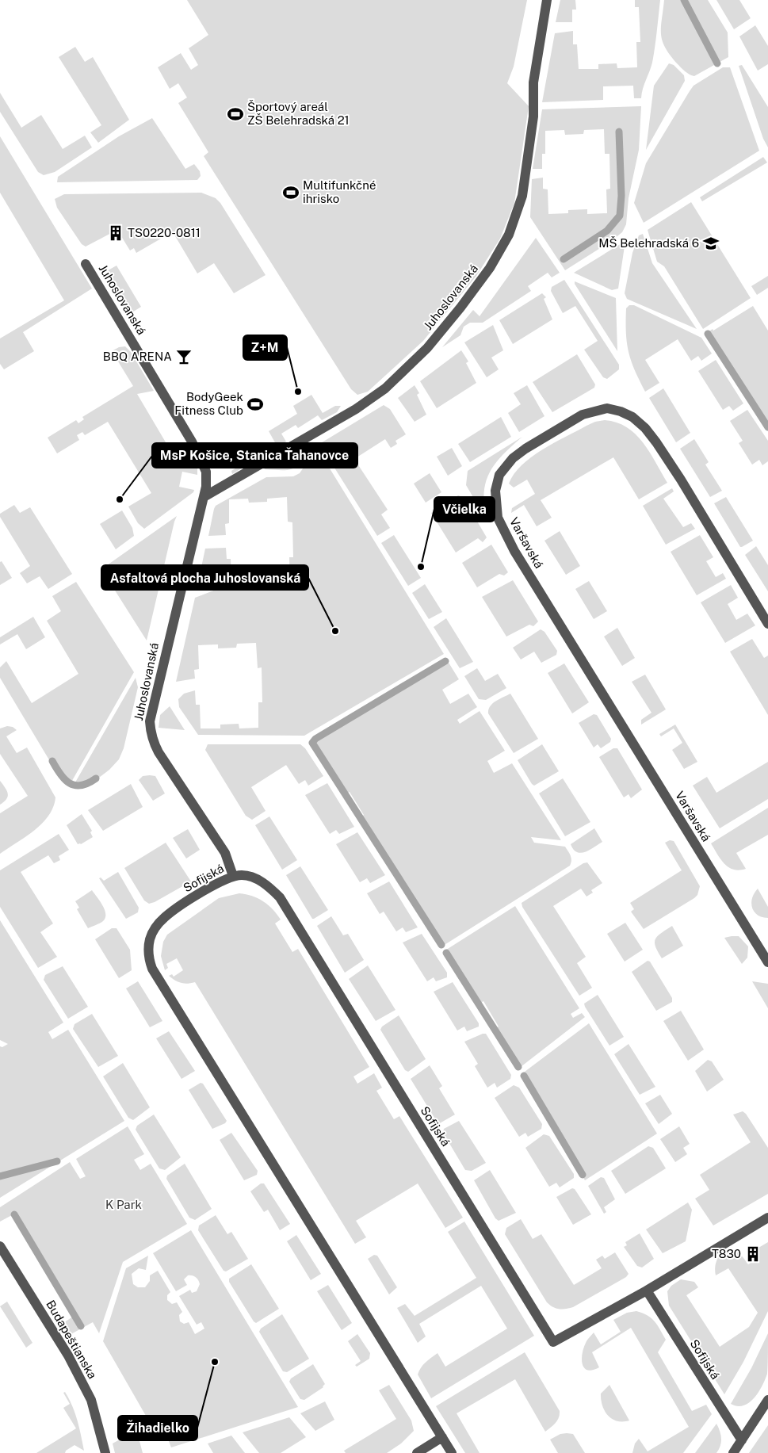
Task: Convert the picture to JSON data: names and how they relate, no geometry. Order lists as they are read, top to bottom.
{
  "streets": {
    "street": [
      "Juhoslovanská",
      "Varšavská",
      "Sofijská",
      "Budapeštianska"
    ]
  },
  "crossings": [
    ["Juhoslovanská", "Sofijská"]
  ],
  "parks": ["K Park"],
  "places": {
    "sports": ["Športový areál ZŠ Belehradská 21", "Multifunkčné ihrisko", "BodyGeek Fitness Club"],
    "building": ["TS0220-0811", "T830"],
    "school or university": ["MŠ Belehradská 6"],
    "bar": ["BBQ ARENA"],
    "other": [
      "Z+M",
      "MsP Košice, Stanica Ťahanovce",
      "Včielka",
      "Asfaltová plocha Juhoslovanská",
      "Žihadielko"
    ]
  }
}
